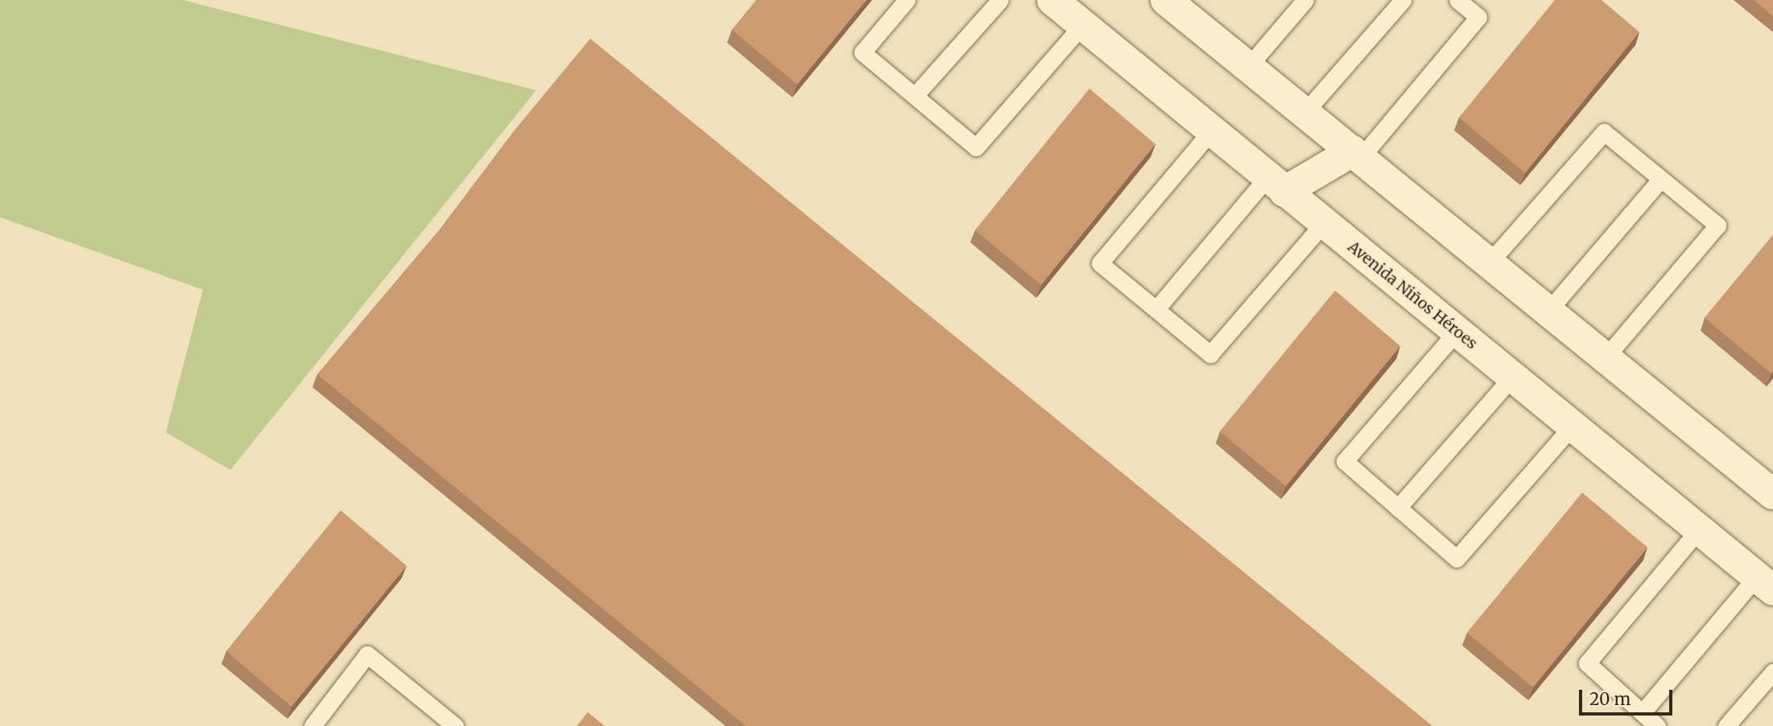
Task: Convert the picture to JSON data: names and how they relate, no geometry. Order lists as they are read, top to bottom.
{
  "streets": {
    "main road": ["Avenida Niños Héroes"]
  },
  "scale_bar": "20 m"
}
